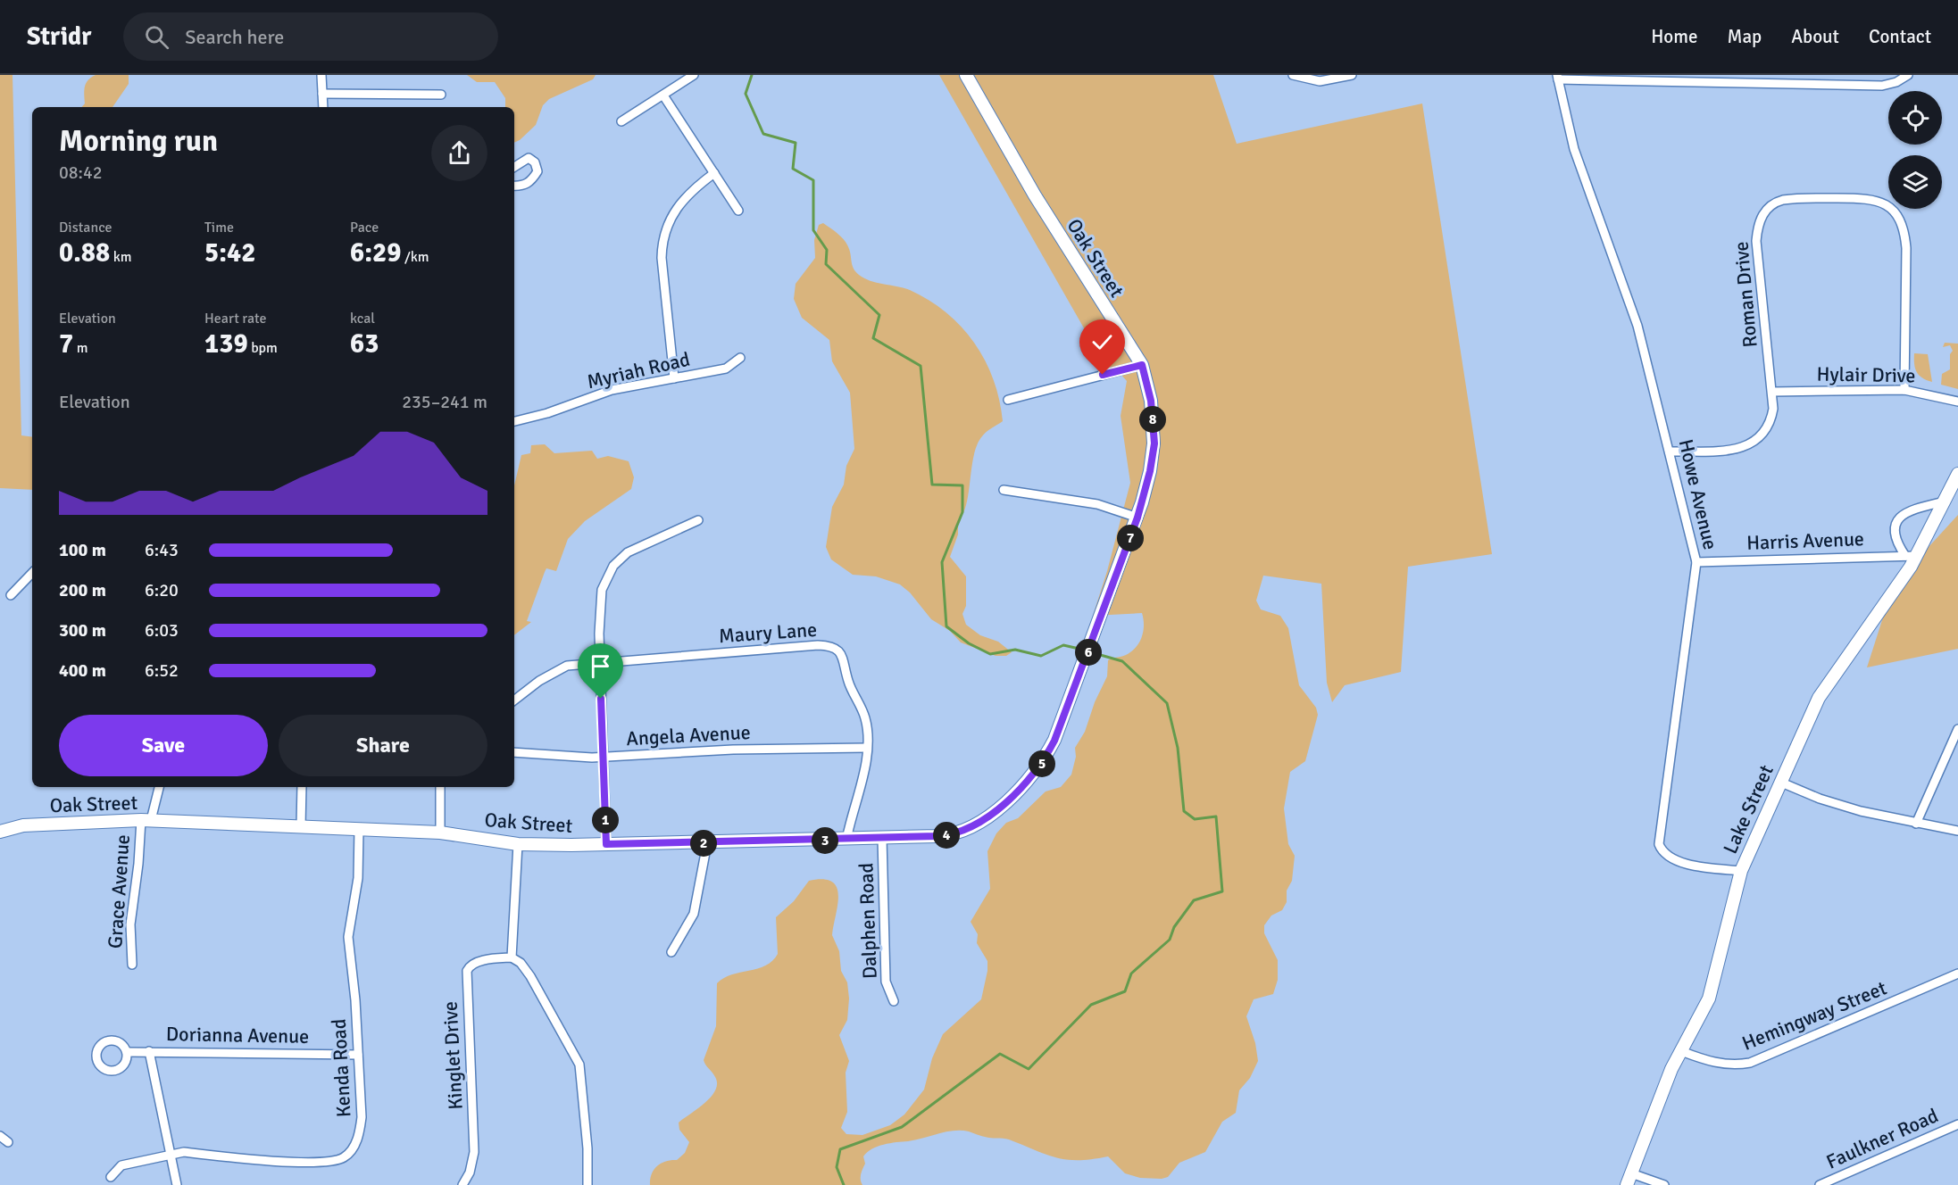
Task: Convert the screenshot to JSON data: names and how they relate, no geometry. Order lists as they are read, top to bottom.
{
  "streets": {
    "street": [
      "Oak Street",
      "Roman Drive",
      "Myriah Road",
      "Hylair Drive",
      "Howe Avenue",
      "Harris Avenue",
      "Maury Lane",
      "Angela Avenue",
      "Lake Street",
      "Grace Avenue",
      "Dalphen Road",
      "Hemingway Street",
      "Dorianna Avenue",
      "Kinglet Drive",
      "Kenda Road",
      "Faulkner Road"
    ]
  },
  "crossings": [
    ["Oak Street", "Maury Lane"],
    ["Oak Street", "Grace Avenue"],
    ["Oak Street", "Dalphen Road"],
    ["Oak Street", "Kenda Road"],
    ["Roman Drive", "Hylair Drive"],
    ["Roman Drive", "Howe Avenue"],
    ["Howe Avenue", "Harris Avenue"],
    ["Howe Avenue", "Lake Street"],
    ["Harris Avenue", "Lake Street"],
    ["Maury Lane", "Angela Avenue"],
    ["Lake Street", "Hemingway Street"],
    ["Dorianna Avenue", "Kenda Road"]
  ],
  "page": {
    "header": "Stridr",
    "search": "Search here",
    "nav": [
      "Home",
      "Map",
      "About",
      "Contact"
    ],
    "heading": ["Morning run", "08:42"],
    "stats": [
      ["Distance", "0.88 km"],
      ["Time", "5:42"],
      ["Pace", "6:29 /km"],
      ["Elevation", "7 m"],
      ["Heart rate", "139 bpm"],
      ["kcal", "63"]
    ],
    "chart": ["Elevation", "235–241 m"],
    "pins": [
      "8",
      "7",
      "6",
      "5",
      "1",
      "4",
      "3",
      "2"
    ],
    "list": [
      {
        "name": "100 m",
        "note": "6:43"
      },
      {
        "name": "200 m",
        "note": "6:20"
      },
      {
        "name": "300 m",
        "note": "6:03"
      },
      {
        "name": "400 m",
        "note": "6:52"
      }
    ],
    "buttons": ["Save", "Share"]
  }
}
